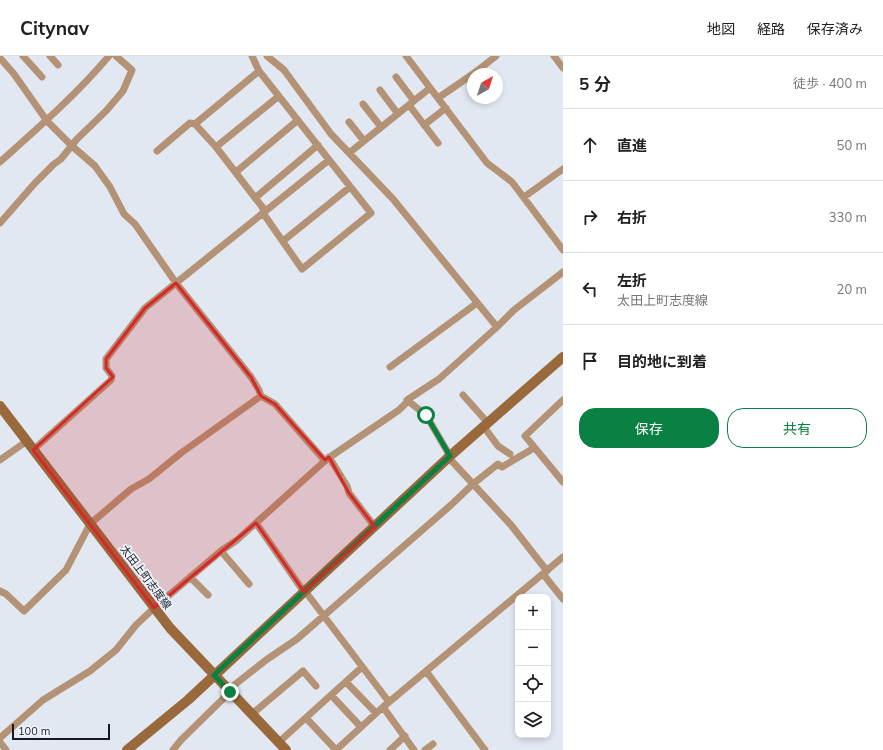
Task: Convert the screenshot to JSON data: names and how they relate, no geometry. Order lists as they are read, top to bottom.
{
  "streets": {
    "street": ["太田上町志度線"]
  },
  "scale_bar": "100 m",
  "north": "top right",
  "page": {
    "header": "Citynav",
    "nav": ["地図", "経路", "保存済み"],
    "heading": ["5 分", "徒歩 · 400 m"],
    "list": [
      ["直進", "50 m"],
      ["右折", "330 m"],
      ["左折", "太田上町志度線", "20 m"],
      "目的地に到着"
    ],
    "buttons": ["保存", "共有"],
    "map_buttons": ["+", "−"],
    "scale": "100 m"
  }
}
